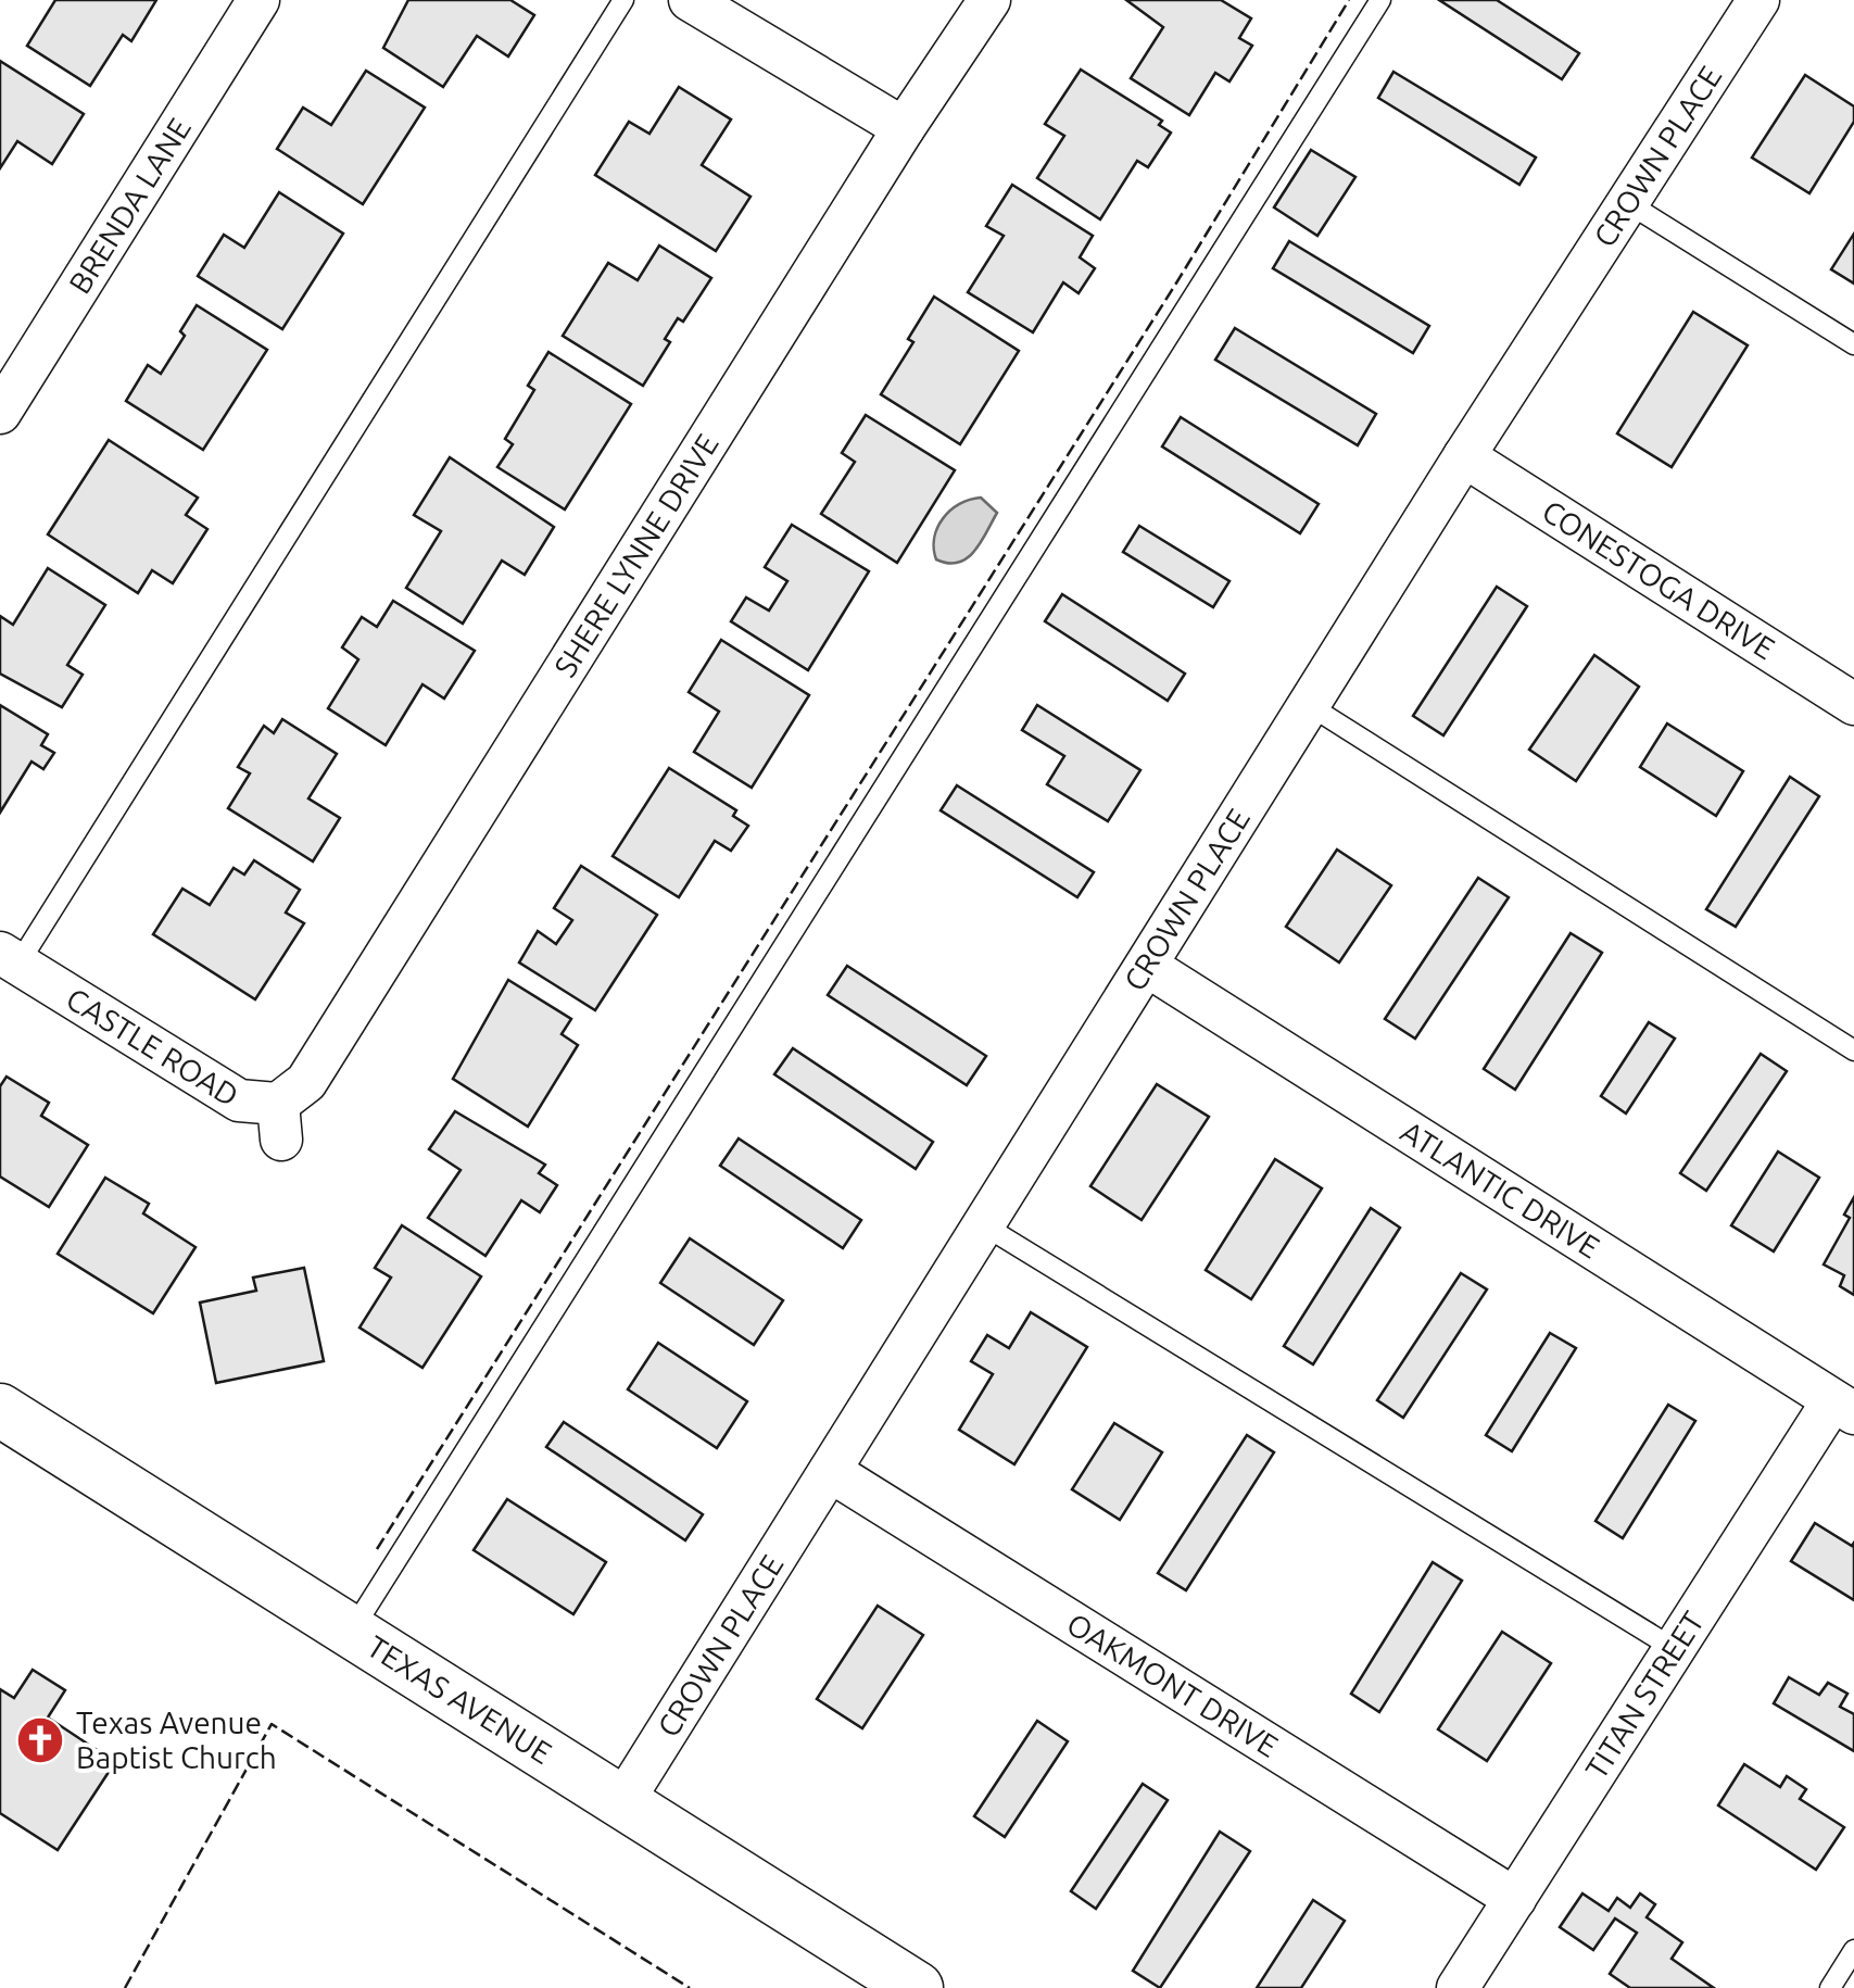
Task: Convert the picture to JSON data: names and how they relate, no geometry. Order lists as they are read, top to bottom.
{
  "streets": {
    "street": [
      "CROWN PLACE",
      "BRENDA LANE",
      "SHERE LYNNE DRIVE",
      "CONESTOGA DRIVE",
      "CASTLE ROAD",
      "ATLANTIC DRIVE",
      "OAKMONT DRIVE",
      "TITAN STREET",
      "TEXAS AVENUE"
    ]
  },
  "crossings": [
    ["CROWN PLACE", "CONESTOGA DRIVE"],
    ["CROWN PLACE", "ATLANTIC DRIVE"],
    ["CROWN PLACE", "OAKMONT DRIVE"],
    ["CROWN PLACE", "TEXAS AVENUE"],
    ["SHERE LYNNE DRIVE", "CASTLE ROAD"],
    ["ATLANTIC DRIVE", "TITAN STREET"],
    ["OAKMONT DRIVE", "TITAN STREET"]
  ],
  "places": {
    "church": ["Texas Avenue Baptist Church"]
  }
}
